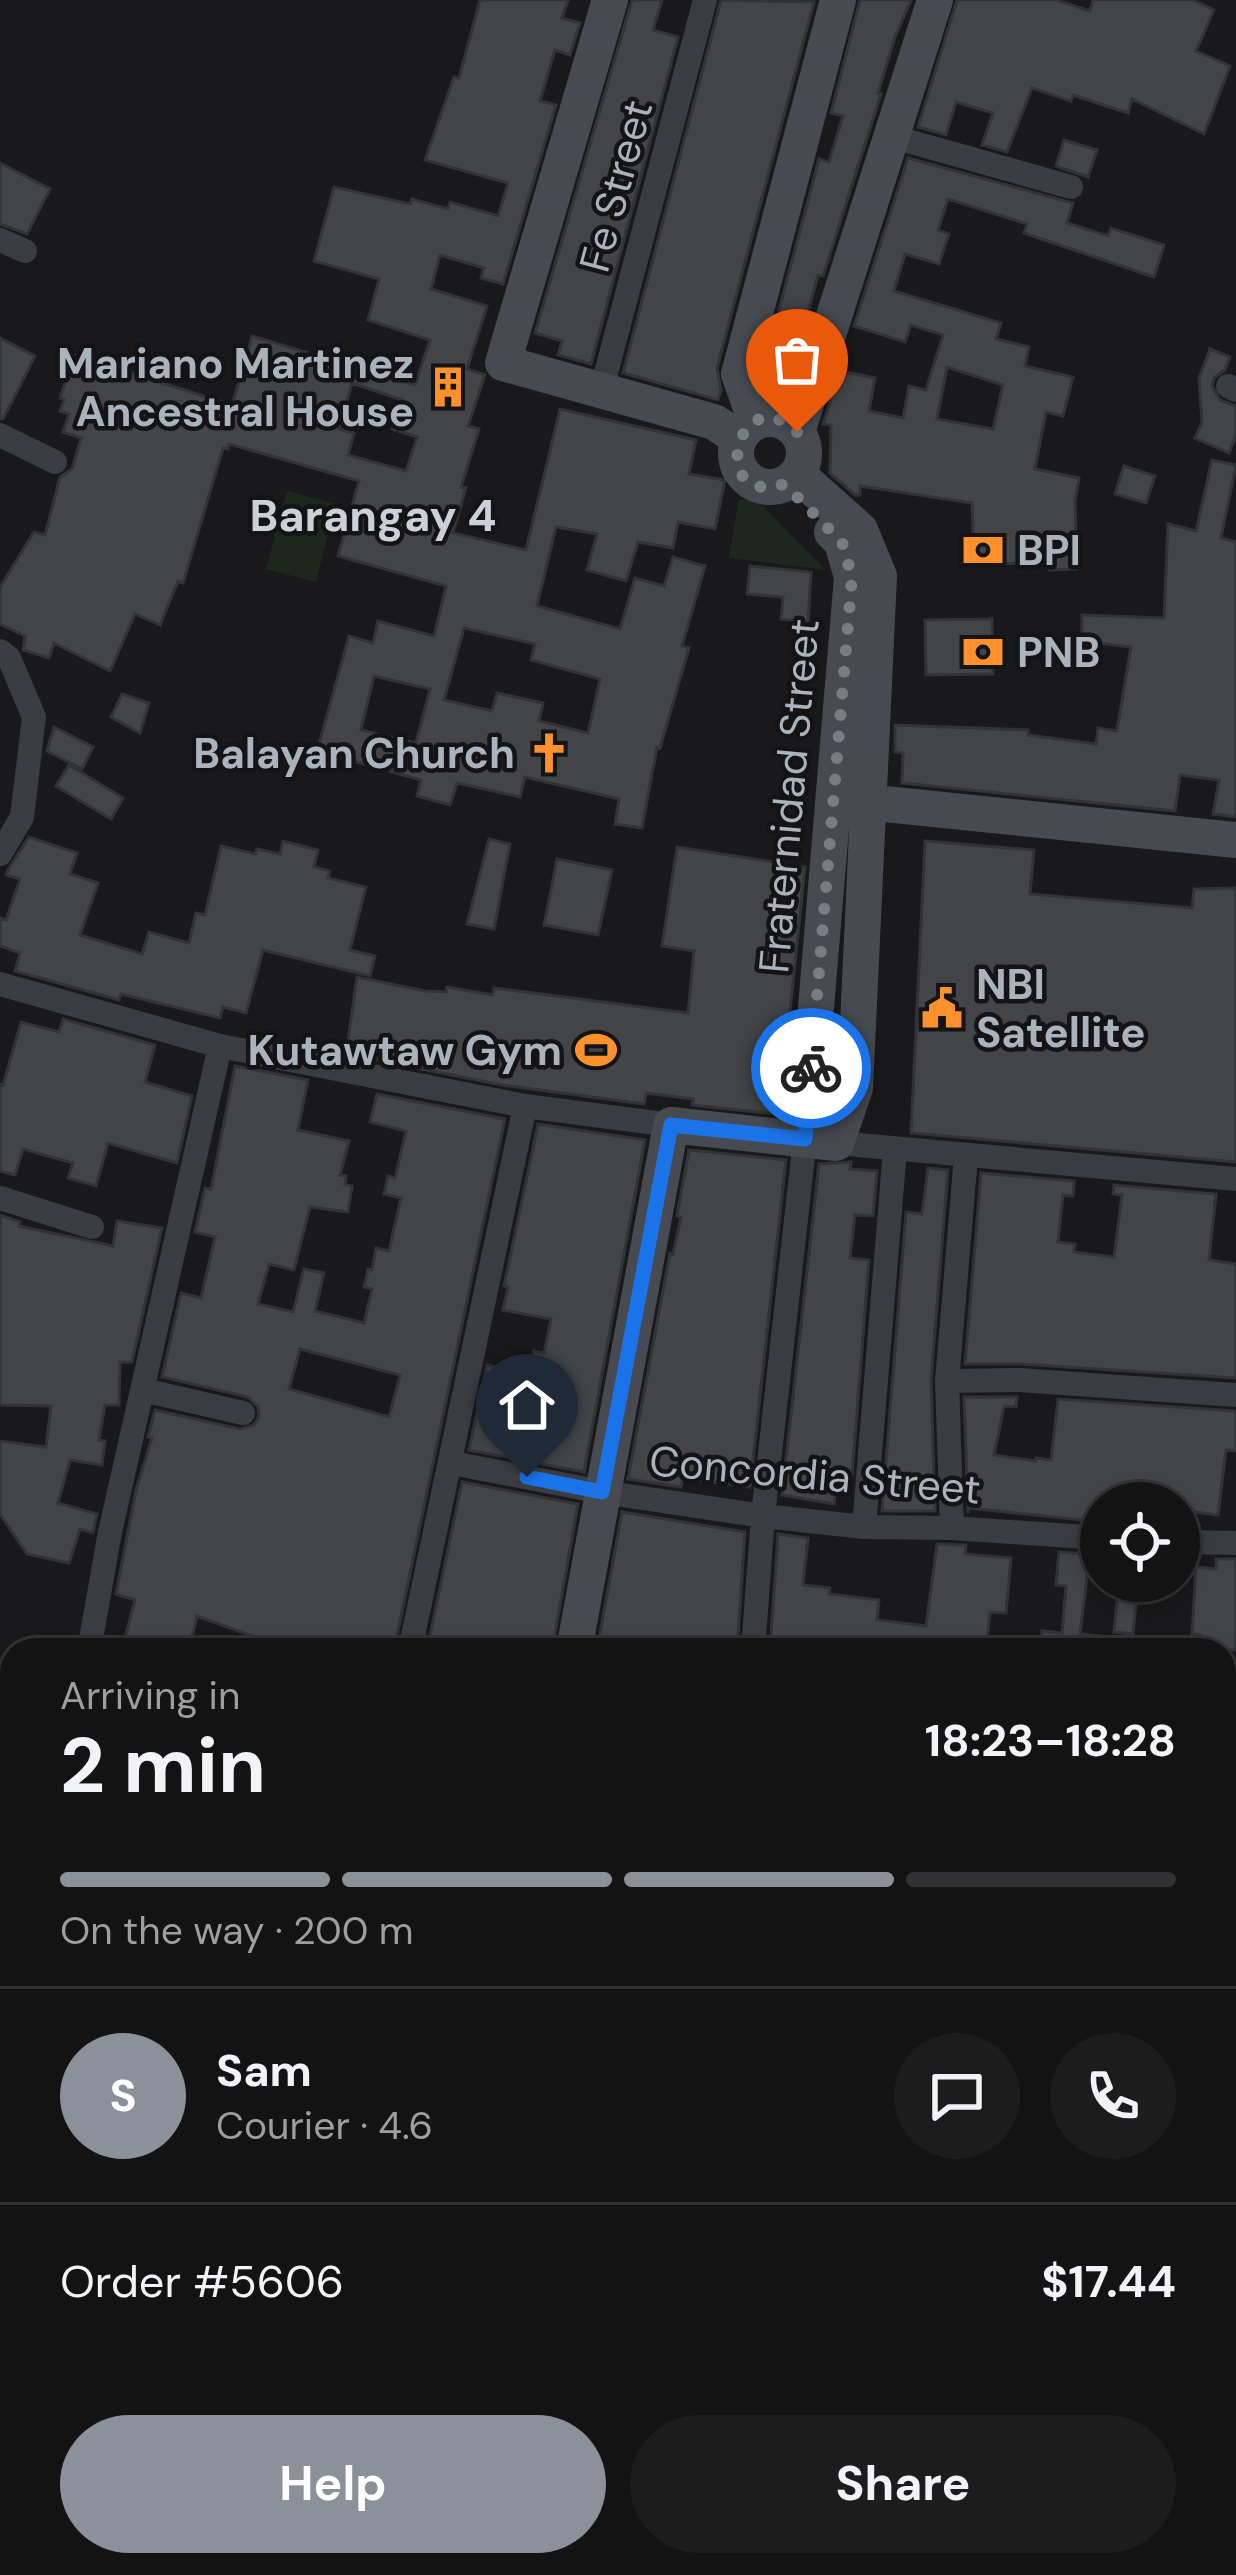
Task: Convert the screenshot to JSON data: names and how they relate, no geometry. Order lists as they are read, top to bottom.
{
  "streets": {
    "street": ["Fe Street", "Fraternidad Street", "Concordia Street"]
  },
  "districts": ["Barangay 4"],
  "places": {
    "building": ["Mariano Martinez Ancestral House"],
    "bank": ["BPI", "PNB"],
    "church": ["Balayan Church"],
    "public building": ["NBI Satellite"],
    "sports": ["Kutawtaw Gym"]
  },
  "page": {
    "heading": ["2 min", "Arriving in", "18:23–18:28"],
    "panel": [
      "Sam",
      "Courier · 4.6",
      "Order #5606",
      "$17.44"
    ],
    "bar": "On the way · 200 m",
    "round": "S",
    "buttons": ["Help", "Share"]
  }
}
